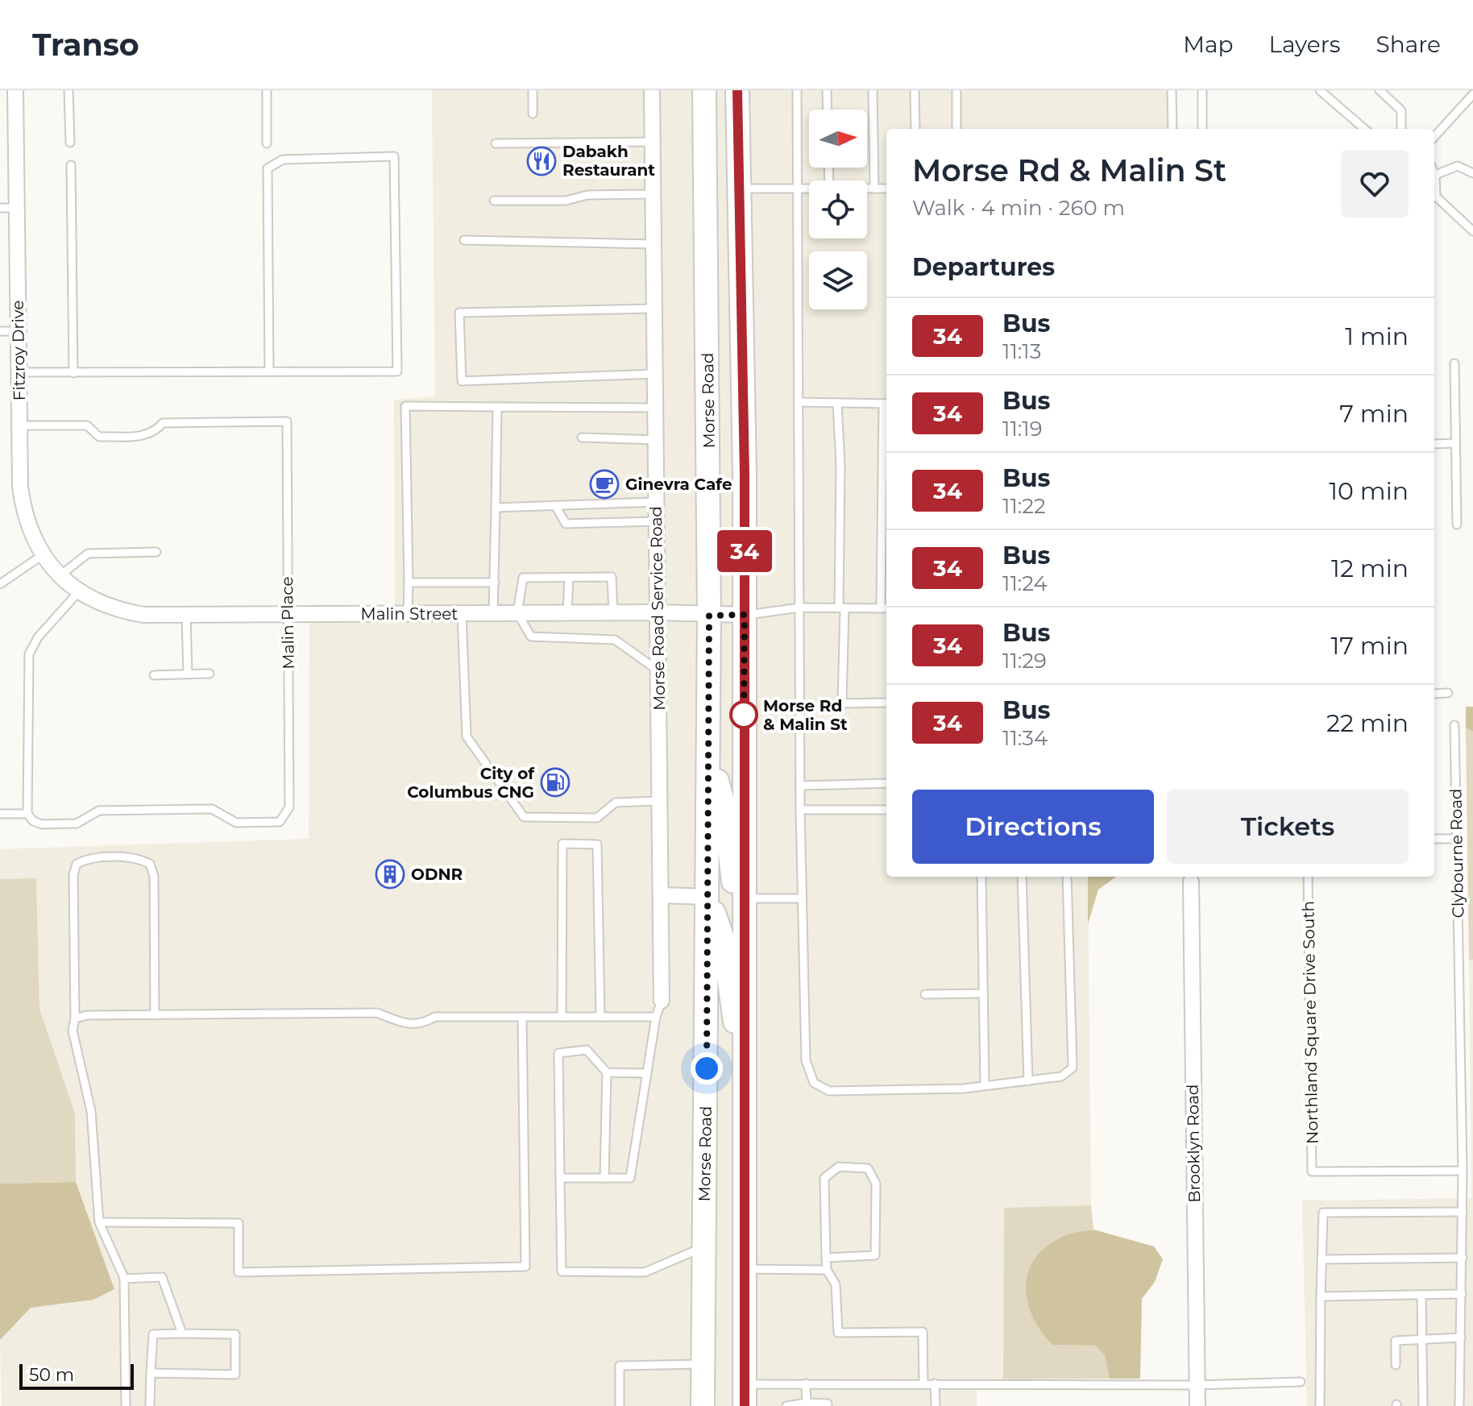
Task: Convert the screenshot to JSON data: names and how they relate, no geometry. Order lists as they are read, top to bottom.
{
  "streets": {
    "main road": ["Morse Road"],
    "street": [
      "Fitzroy Drive",
      "Morse Road Service Road",
      "Malin Street",
      "Brooklyn Road"
    ],
    "lane": ["Malin Place", "Clybourne Road", "Northland Square Drive South"]
  },
  "crossings": [
    ["Fitzroy Drive", "Malin Street"],
    ["Fitzroy Drive", "Malin Place"],
    ["Morse Road", "Malin Street"],
    ["Morse Road Service Road", "Malin Street"],
    ["Malin Street", "Malin Place"],
    ["Clybourne Road", "Northland Square Drive South"]
  ],
  "places": {
    "restaurant": ["Dabakh Restaurant"],
    "cafe": ["Ginevra Cafe"],
    "other": ["Morse Rd & Malin St"],
    "fuel station": ["City of Columbus CNG"],
    "building": ["ODNR"]
  },
  "lines": ["bus line 34"],
  "scale_bar": "50 m",
  "north": "right",
  "page": {
    "header": "Transo",
    "nav": ["Map", "Layers", "Share"],
    "on_map": "34",
    "heading": [
      ["Morse Rd & Malin St", "Walk · 4 min · 260 m"],
      "Departures"
    ],
    "list": [
      {
        "mark": "34",
        "name": "Bus",
        "note": "11:13",
        "value": "1 min"
      },
      {
        "mark": "34",
        "name": "Bus",
        "note": "11:19",
        "value": "7 min"
      },
      {
        "mark": "34",
        "name": "Bus",
        "note": "11:22",
        "value": "10 min"
      },
      {
        "mark": "34",
        "name": "Bus",
        "note": "11:24",
        "value": "12 min"
      },
      {
        "mark": "34",
        "name": "Bus",
        "note": "11:29",
        "value": "17 min"
      },
      {
        "mark": "34",
        "name": "Bus",
        "note": "11:34",
        "value": "22 min"
      }
    ],
    "buttons": ["Directions", "Tickets"],
    "scale": "50 m"
  }
}
